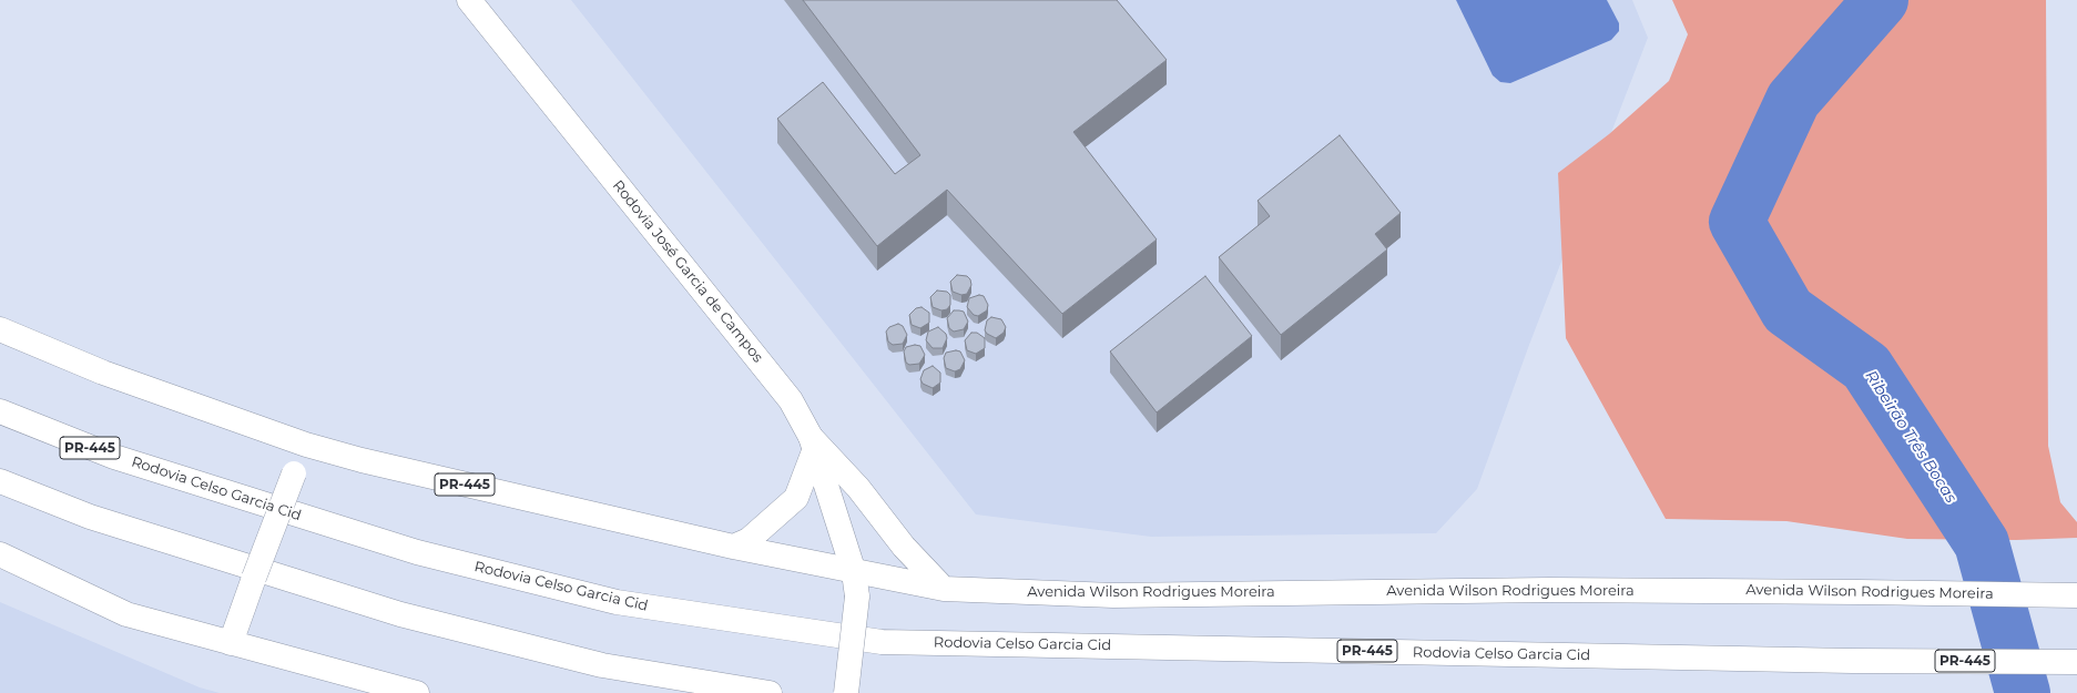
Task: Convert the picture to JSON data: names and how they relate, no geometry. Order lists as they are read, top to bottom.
{
  "streets": {
    "main road": [
      "Rodovia José Garcia de Campos",
      "PR-445",
      "Rodovia Celso Garcia Cid",
      "Avenida Wilson Rodrigues Moreira"
    ]
  },
  "crossings": [
    ["Rodovia José Garcia de Campos", "PR-445"],
    ["PR-445", "Avenida Wilson Rodrigues Moreira"]
  ],
  "water": ["Ribeirão Três Bocas"]
}
